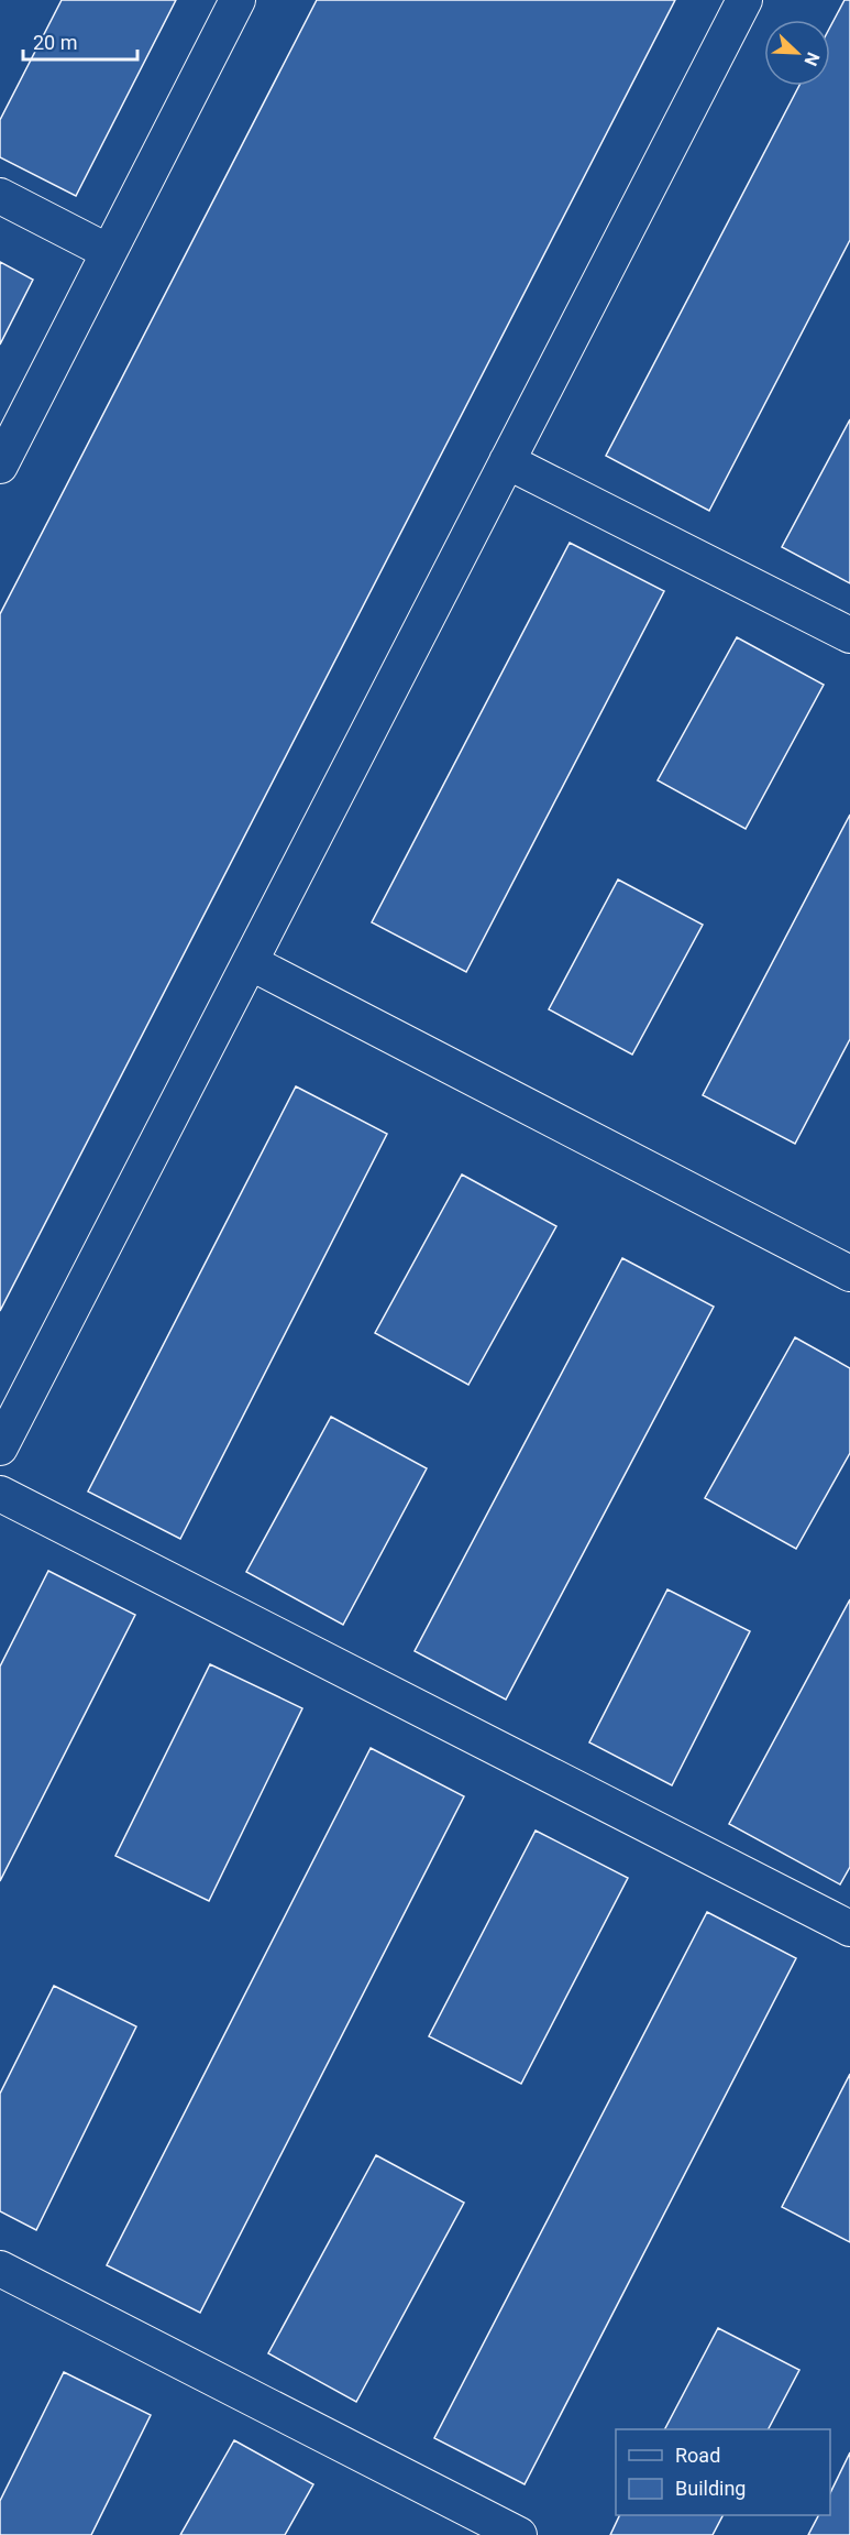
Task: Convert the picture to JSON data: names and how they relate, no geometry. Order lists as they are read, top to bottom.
{
  "legend": ["Road", "Building"],
  "scale_bar": "20 m",
  "north": "bottom right"
}
